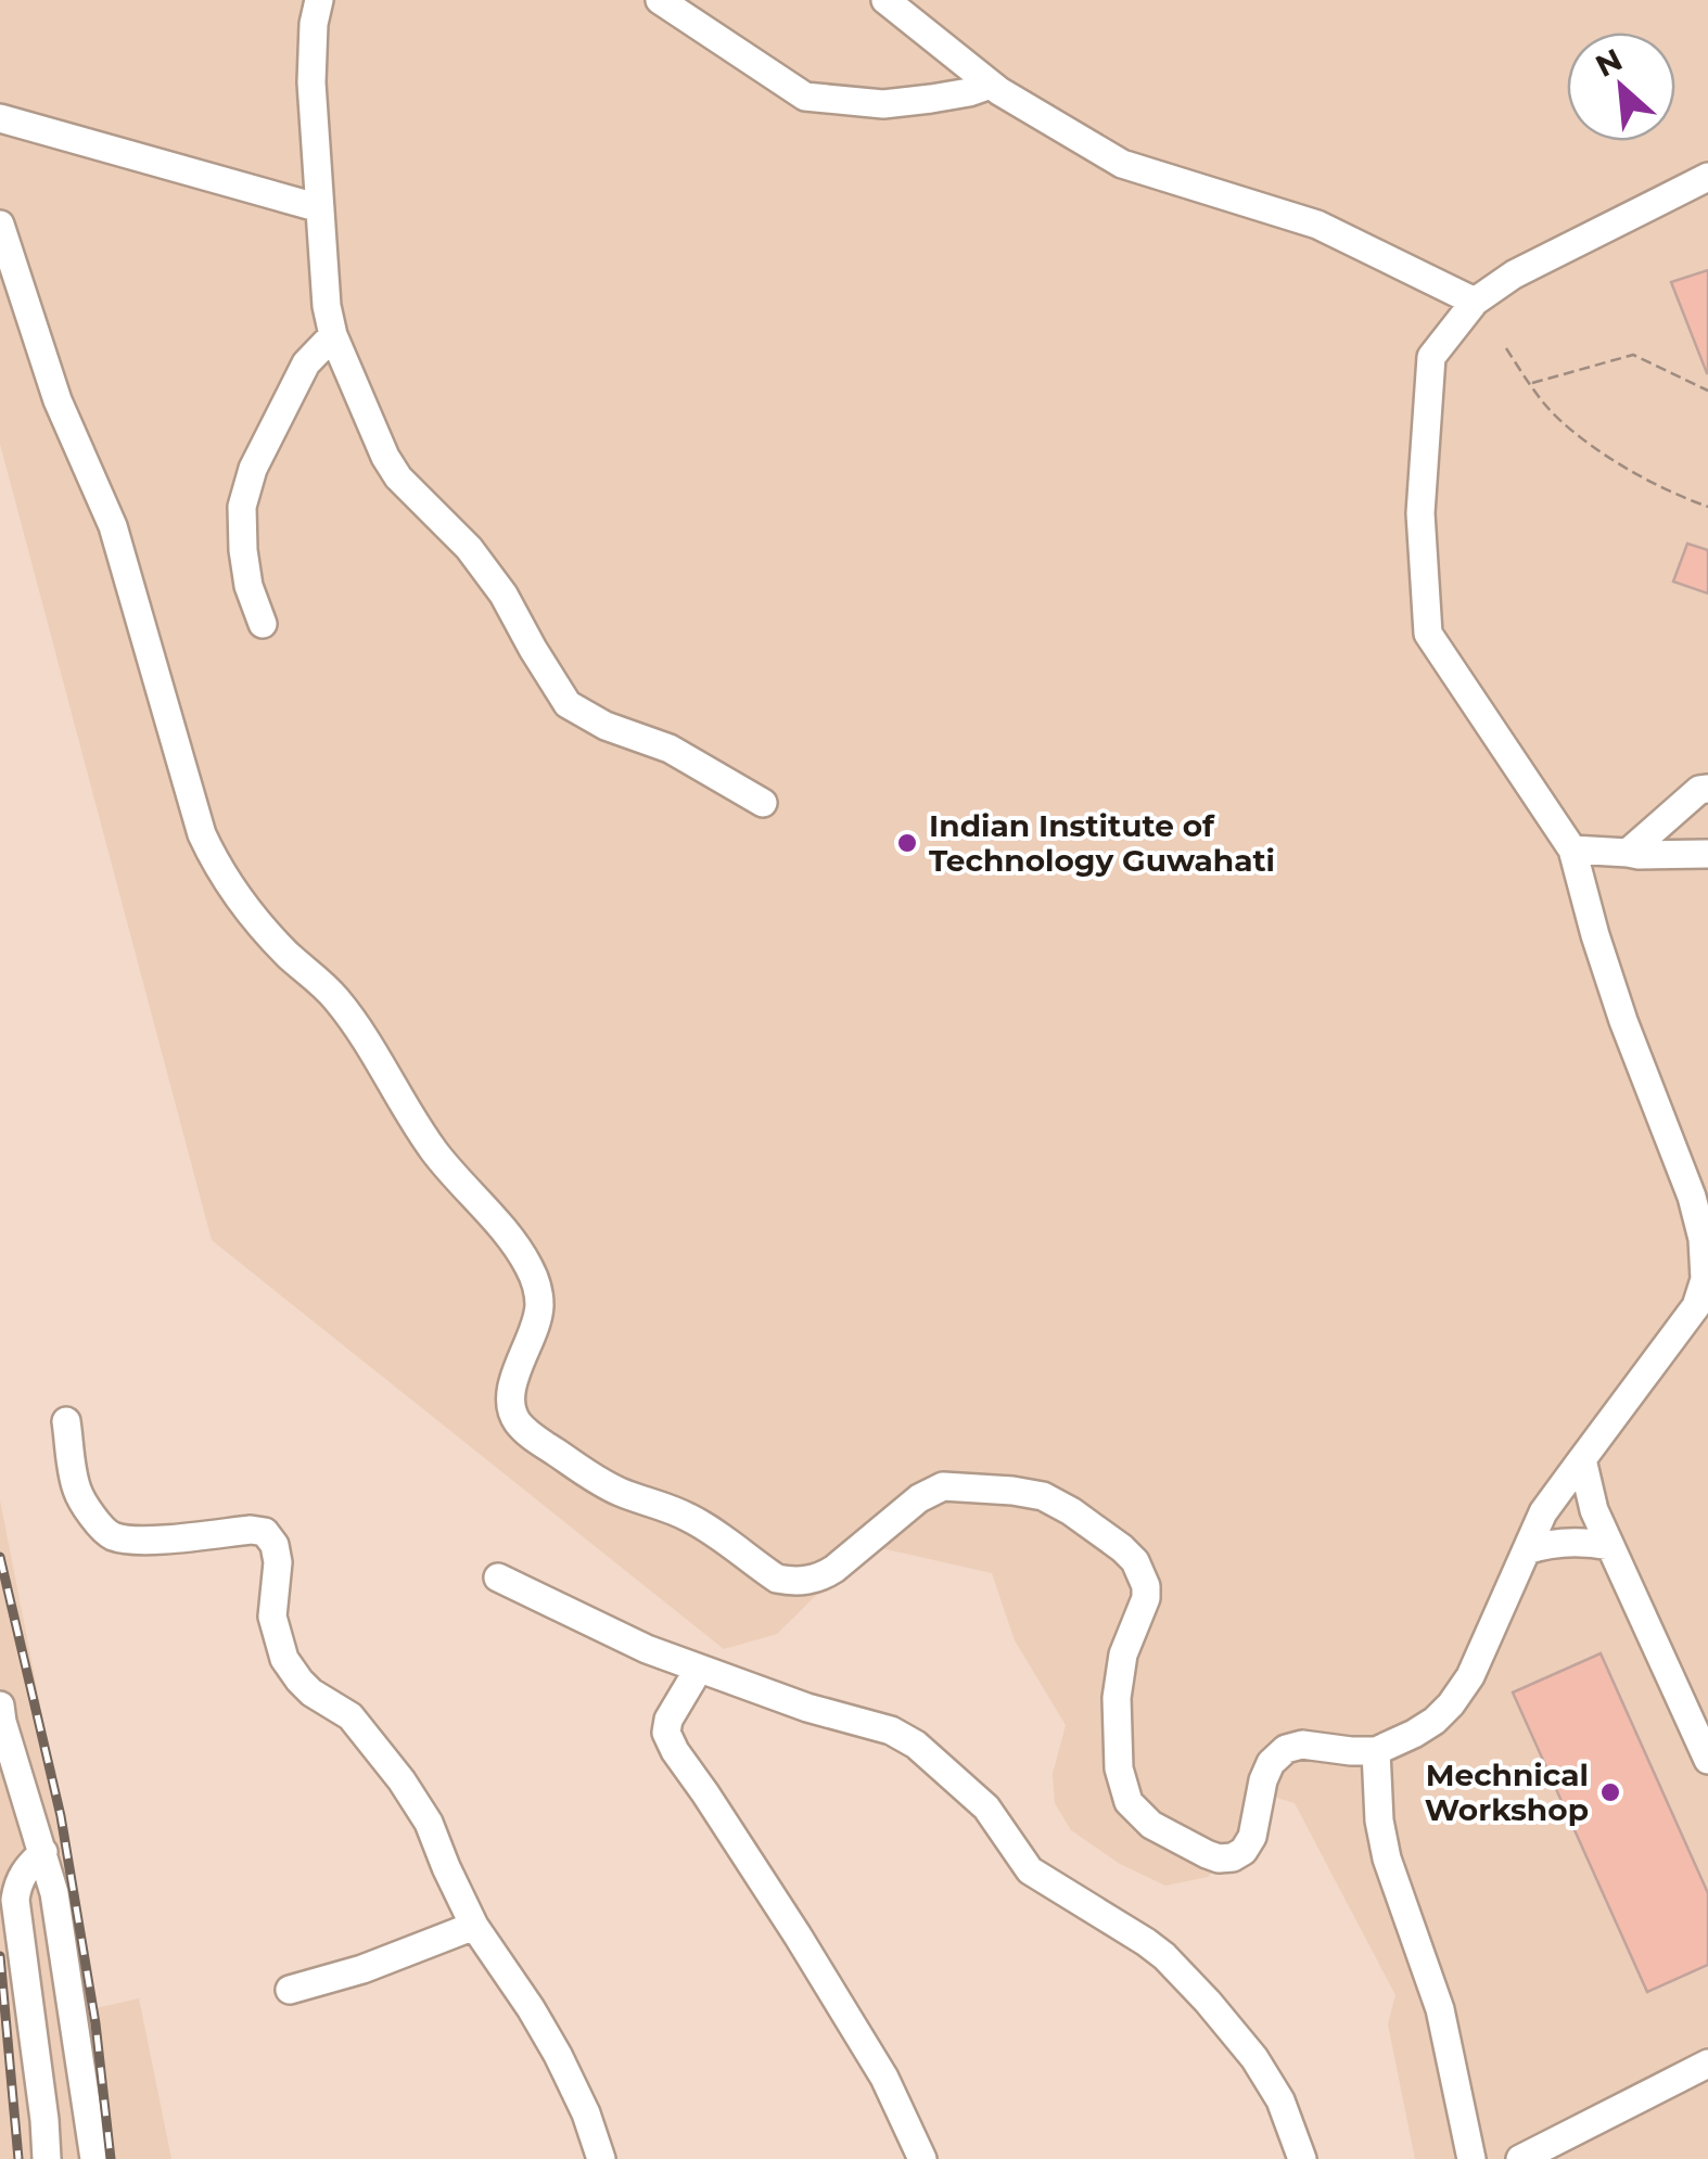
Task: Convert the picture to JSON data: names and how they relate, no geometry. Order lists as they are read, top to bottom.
{
  "places": ["Indian Institute of Technology Guwahati", "Mechnical Workshop"],
  "north": "top left"
}
